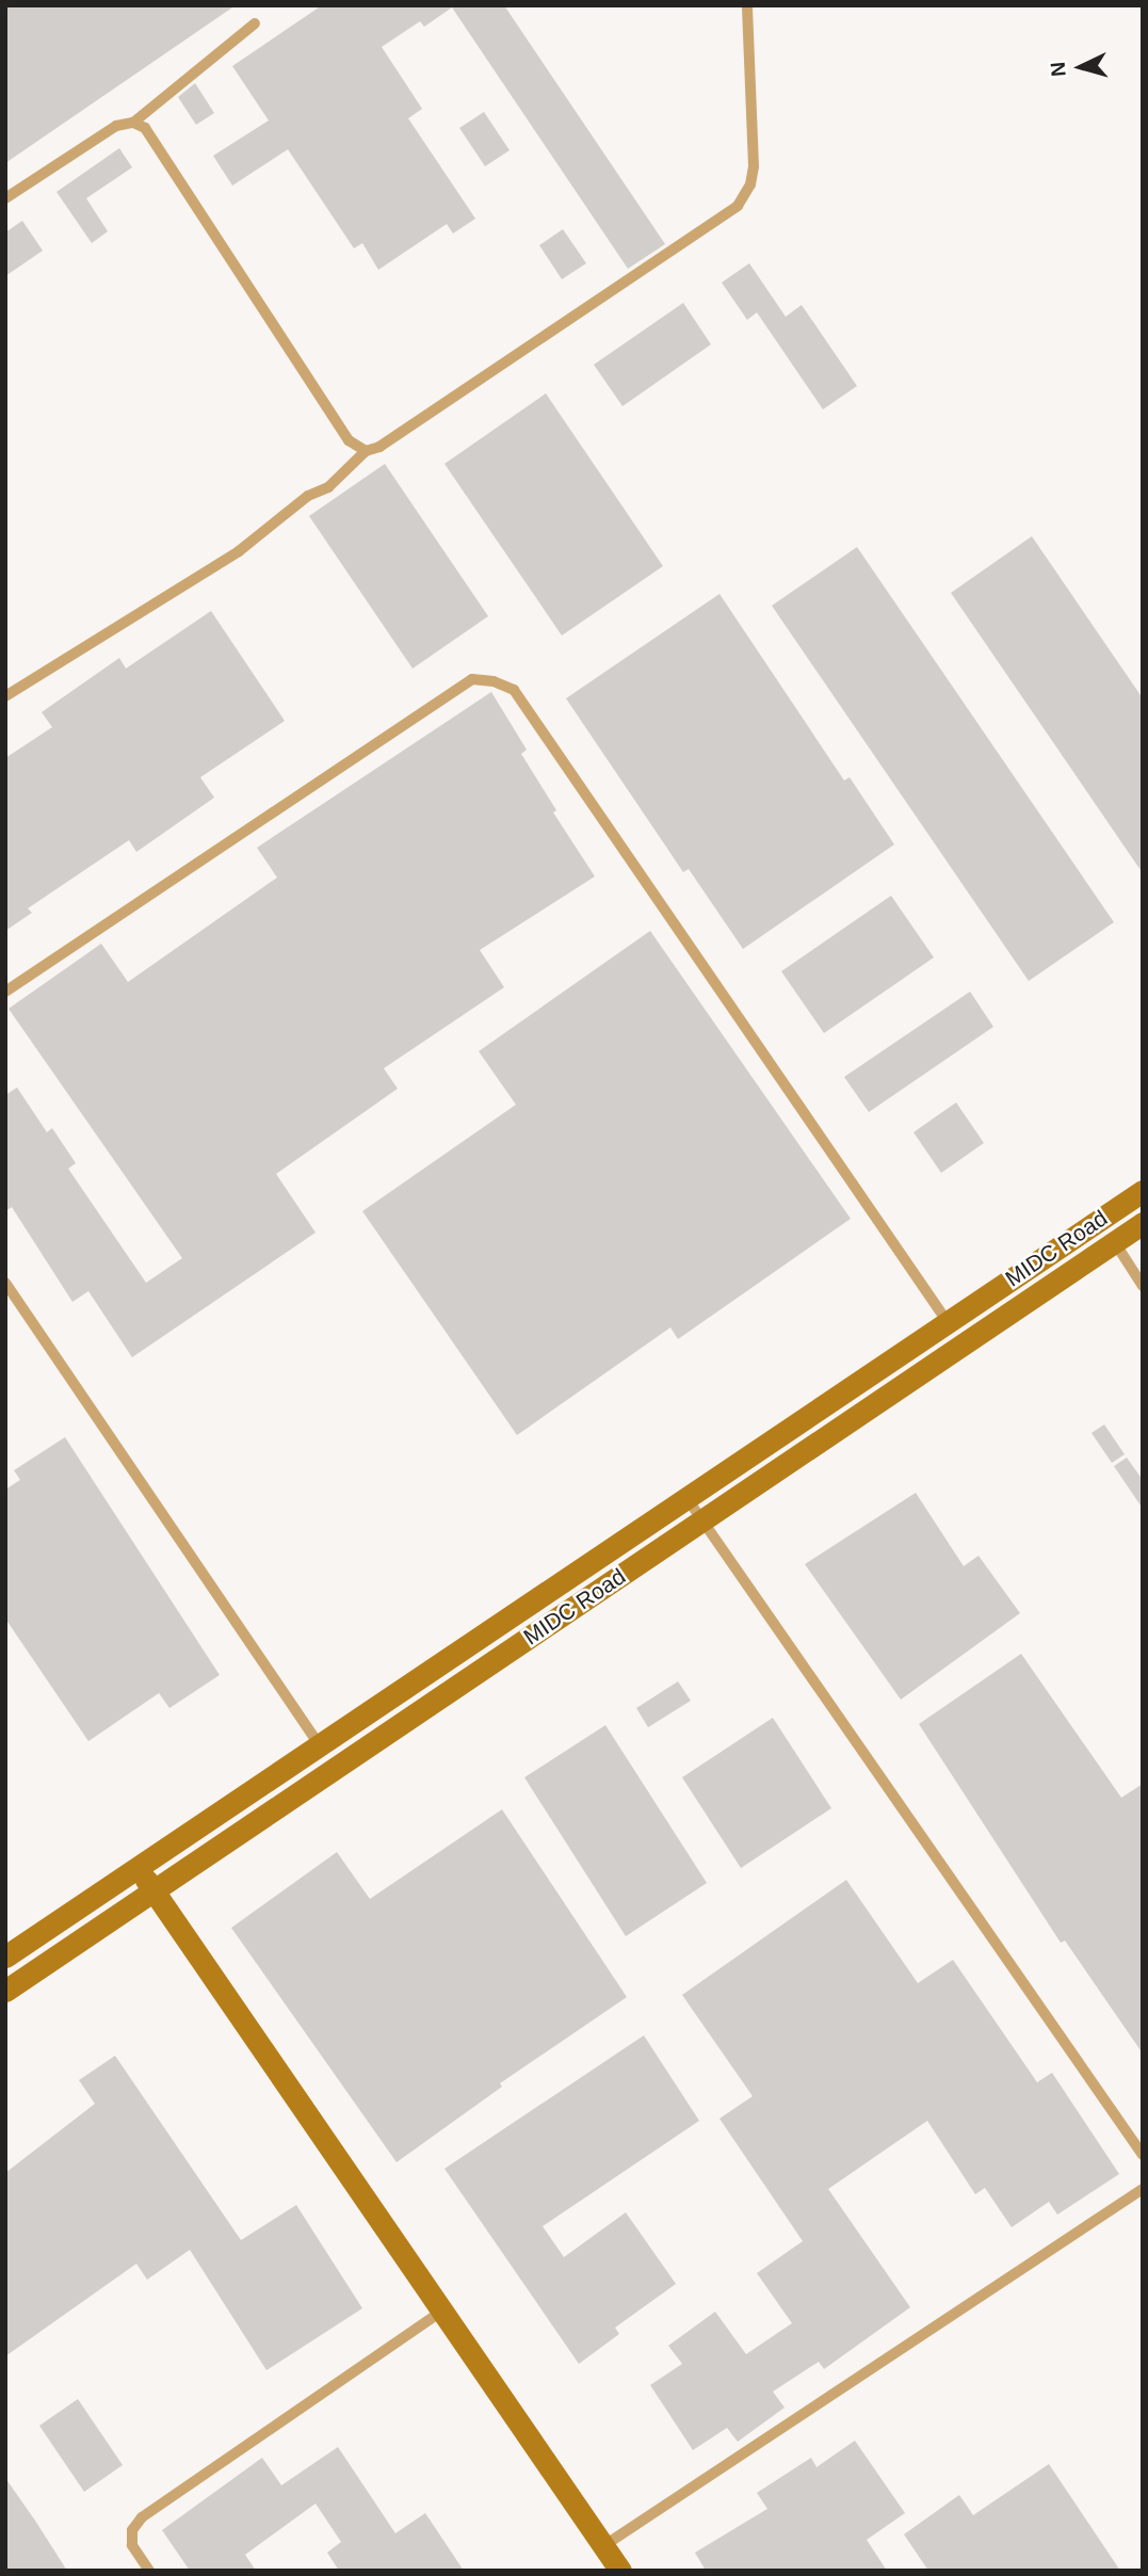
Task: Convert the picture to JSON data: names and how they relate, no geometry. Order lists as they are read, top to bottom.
{
  "streets": {
    "street": ["MIDC Road"]
  },
  "north": "left"
}
